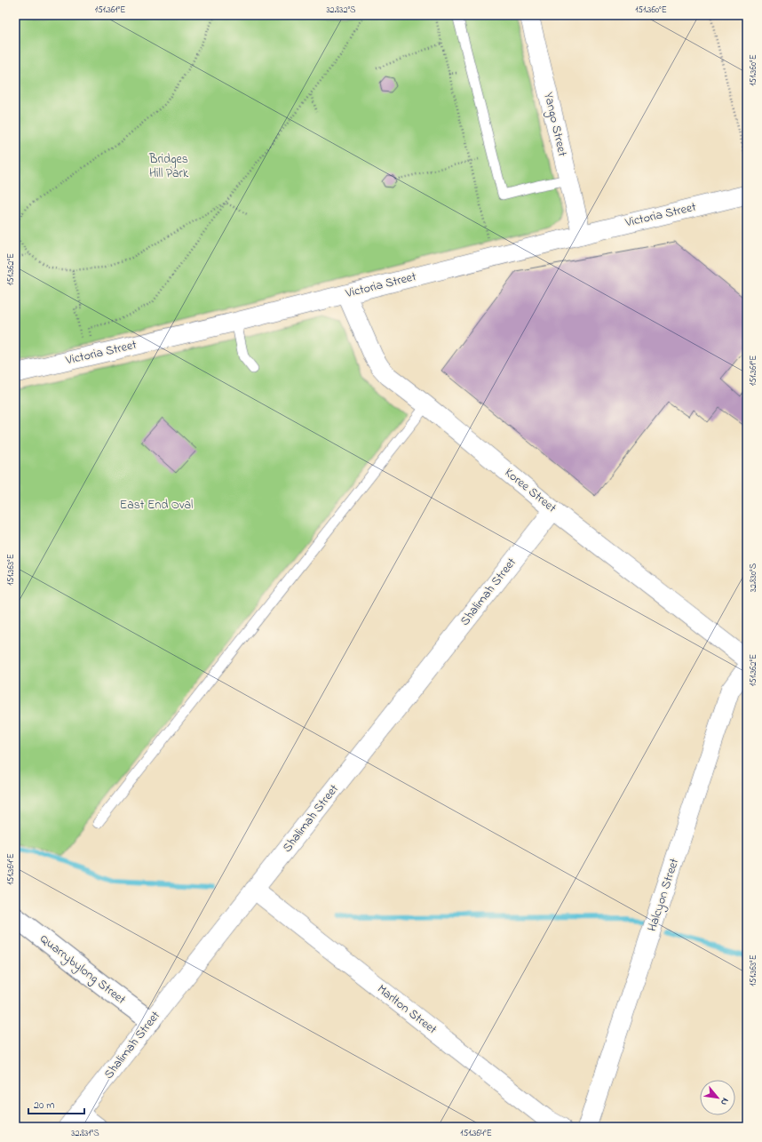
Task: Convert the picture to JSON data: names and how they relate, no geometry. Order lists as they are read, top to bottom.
{
  "streets": {
    "street": [
      "Yango Street",
      "Victoria Street",
      "Koree Street",
      "Shalimah Street",
      "Halcyon Street",
      "Quarrybylong Street",
      "Marlton Street"
    ]
  },
  "crossings": [
    ["Yango Street", "Victoria Street"],
    ["Victoria Street", "Koree Street"],
    ["Koree Street", "Shalimah Street"],
    ["Shalimah Street", "Quarrybylong Street"],
    ["Shalimah Street", "Marlton Street"]
  ],
  "parks": ["Bridges Hill Park", "East End Oval"],
  "scale_bar": "20 m",
  "north": "bottom right",
  "coordinates": [
    "151.361°E",
    "32.832°S",
    "151.360°E",
    "151.362°E",
    "151.363°E",
    "32.830°S",
    "151.364°E",
    "32.831°S"
  ]
}
